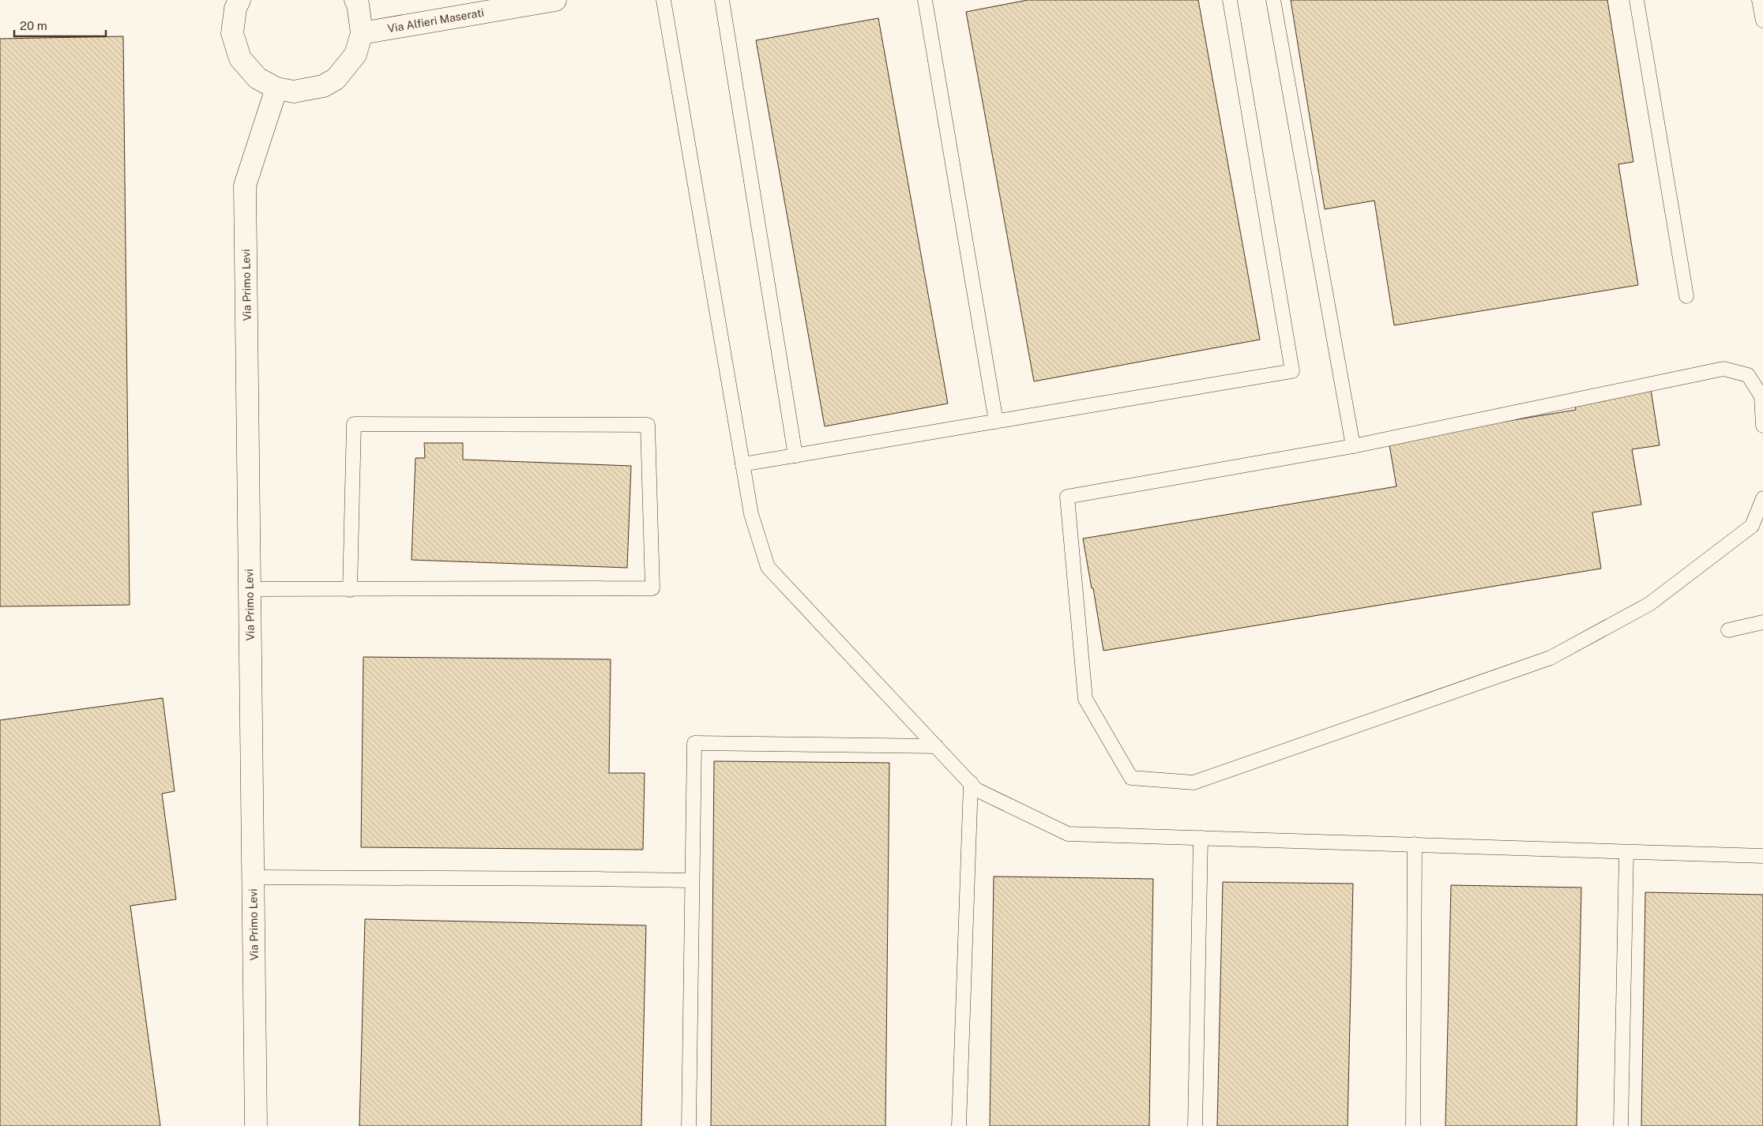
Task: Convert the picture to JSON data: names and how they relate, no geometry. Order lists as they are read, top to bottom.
{
  "streets": {
    "street": ["Via Alfieri Maserati", "Via Primo Levi"]
  },
  "scale_bar": "20 m"
}
